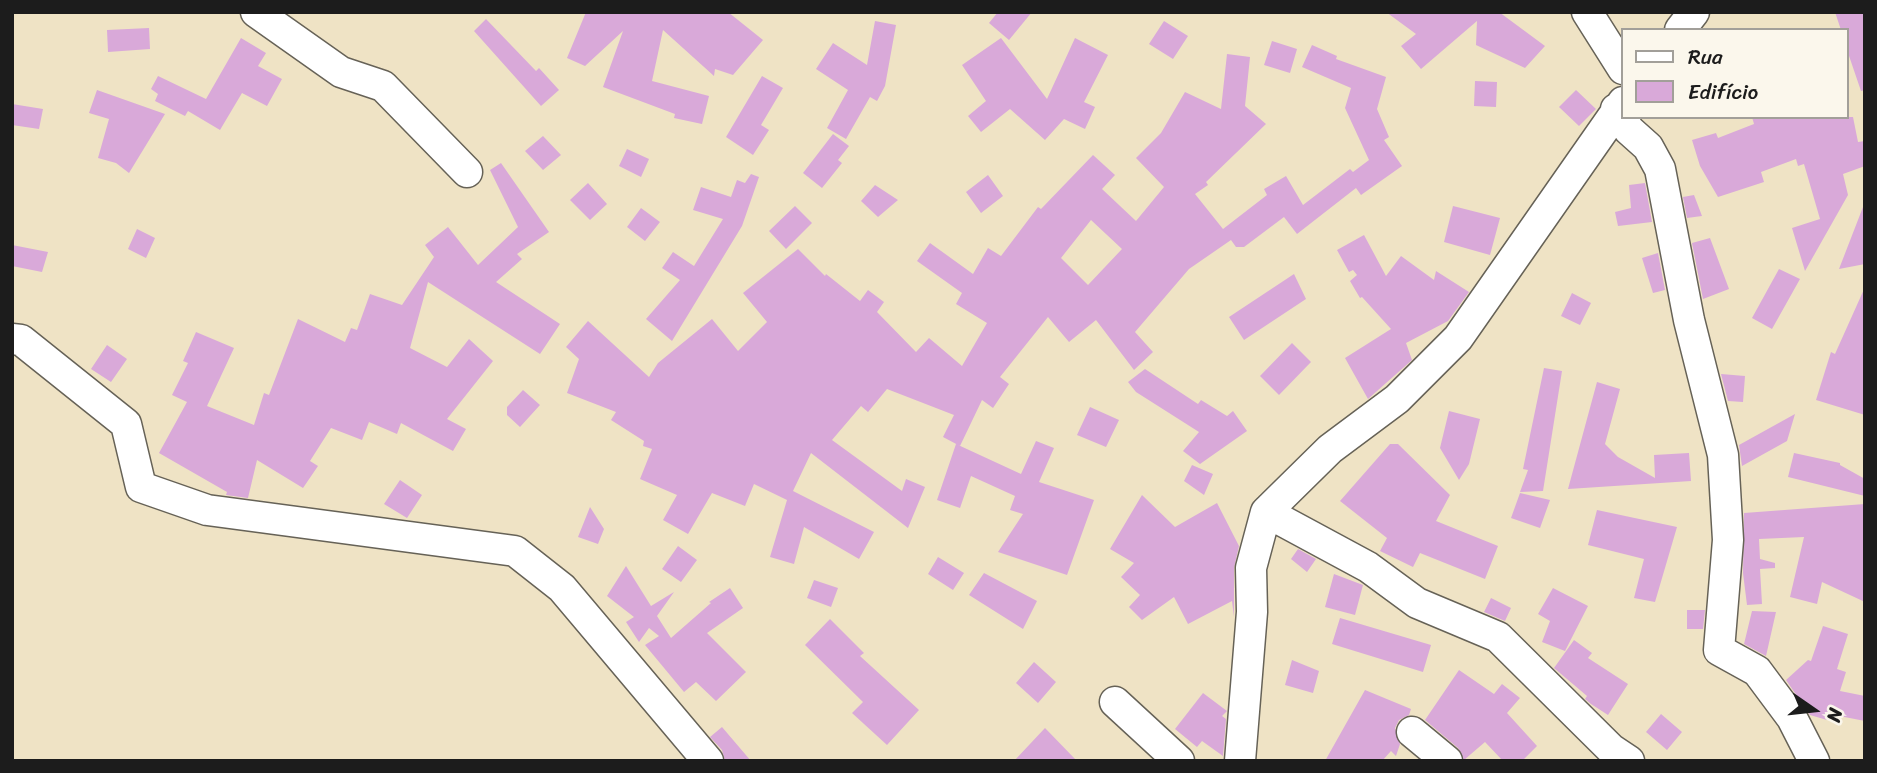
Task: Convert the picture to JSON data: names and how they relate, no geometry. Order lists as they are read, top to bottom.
{
  "legend": ["Rua", "Edifício"],
  "north": "right"
}
